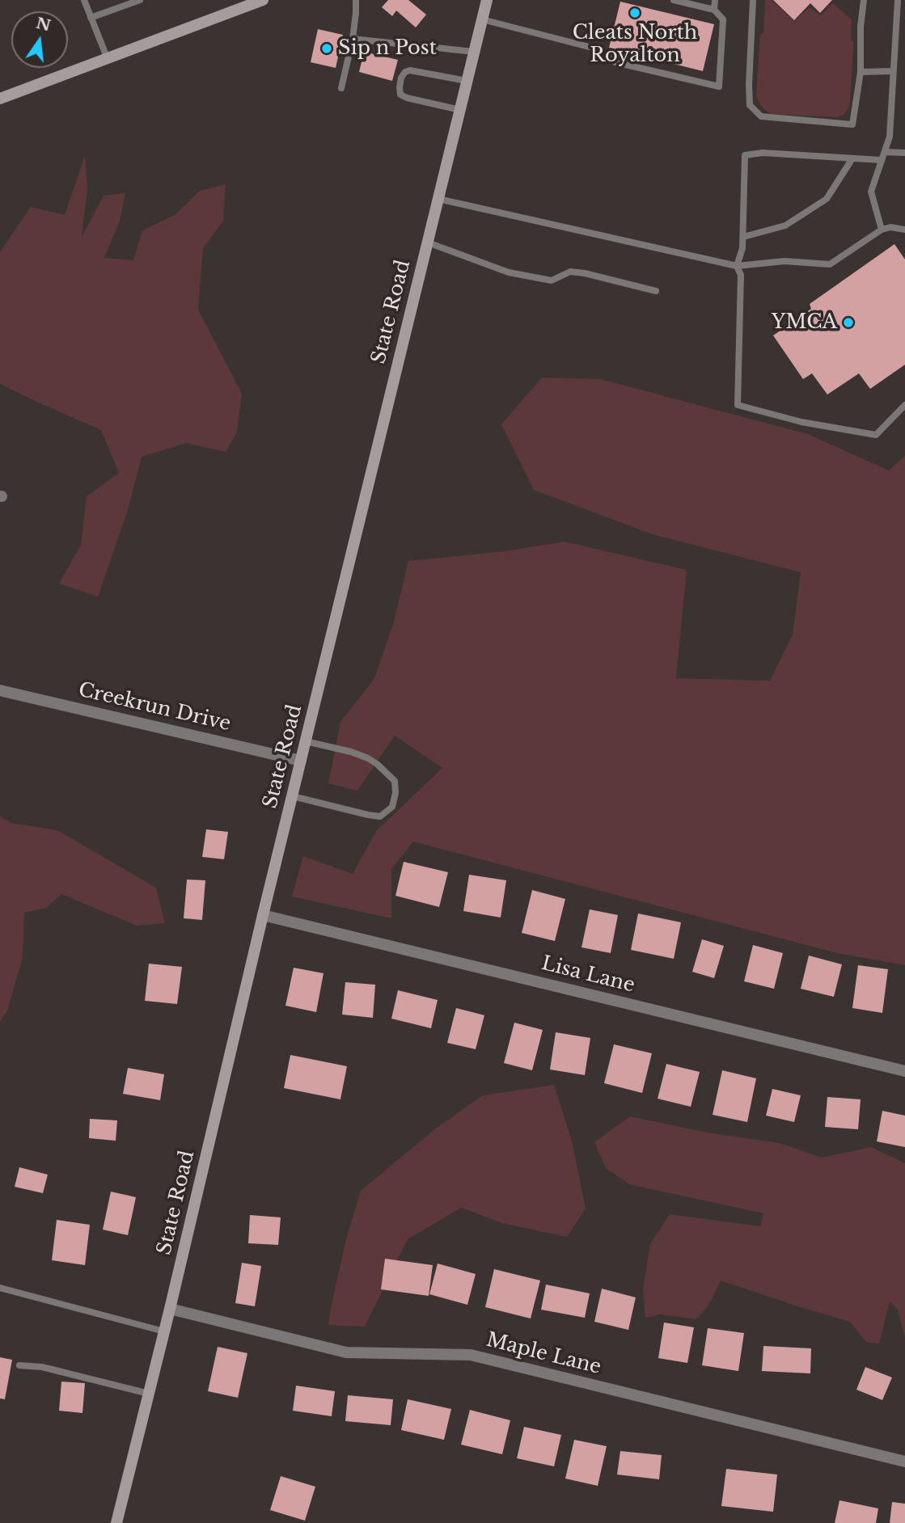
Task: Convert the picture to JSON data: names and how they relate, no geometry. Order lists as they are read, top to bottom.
{
  "streets": {
    "main road": ["State Road"],
    "street": ["Creekrun Drive", "Lisa Lane", "Maple Lane"]
  },
  "crossings": [
    ["State Road", "Creekrun Drive"],
    ["State Road", "Lisa Lane"],
    ["State Road", "Maple Lane"]
  ],
  "places": ["Cleats North Royalton", "Sip n Post", "YMCA"],
  "north": "top"
}
